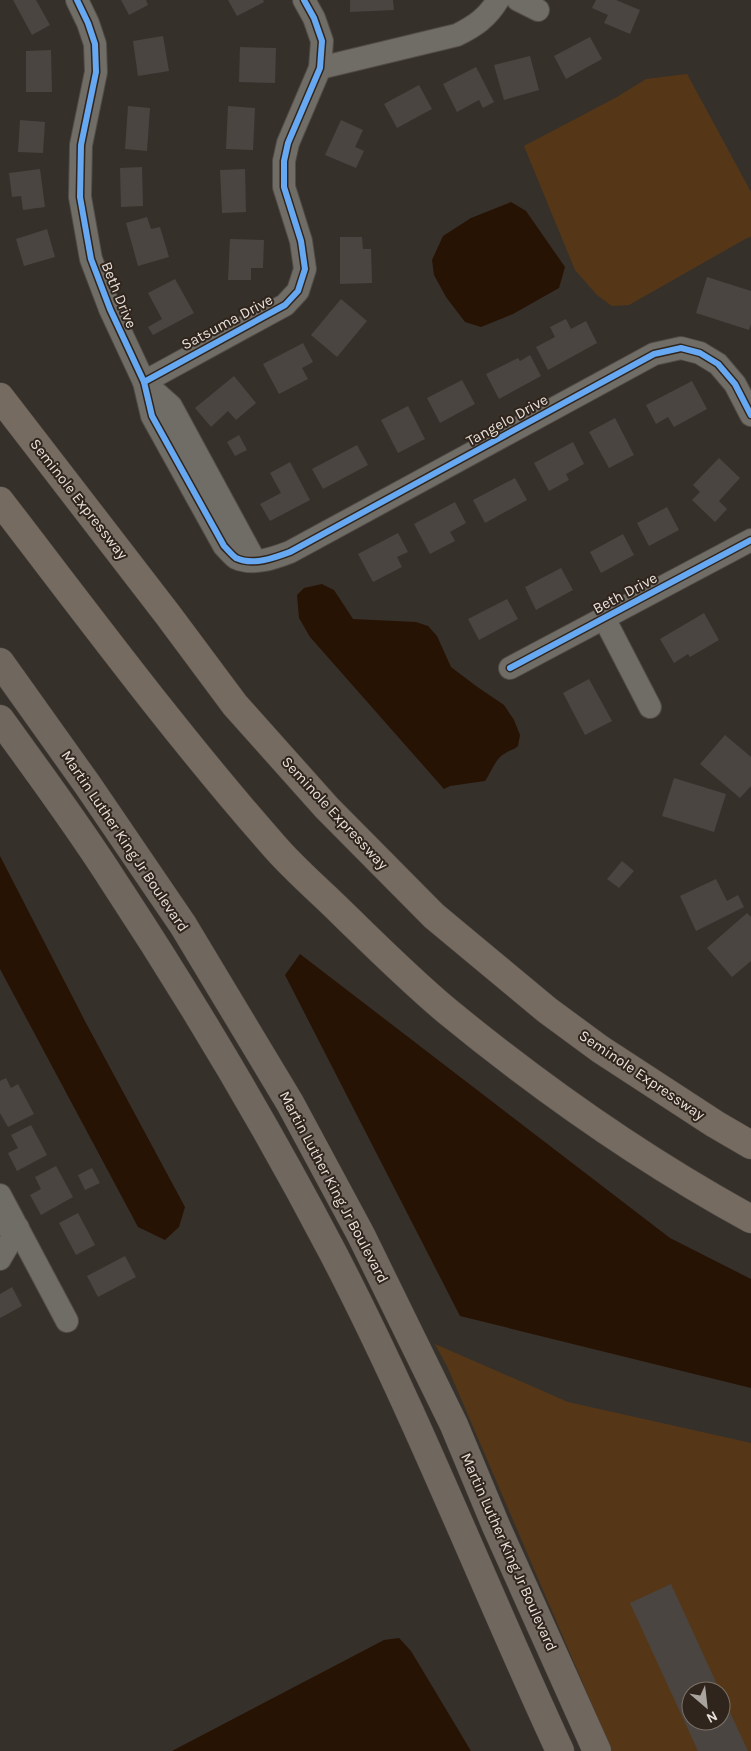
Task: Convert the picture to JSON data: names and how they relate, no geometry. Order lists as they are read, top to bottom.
{
  "streets": {
    "highway": ["Seminole Expressway"],
    "main road": ["Martin Luther King Jr Boulevard"],
    "street": ["Beth Drive", "Satsuma Drive", "Tangelo Drive"]
  },
  "crossings": [
    ["Beth Drive", "Satsuma Drive"],
    ["Beth Drive", "Tangelo Drive"]
  ],
  "north": "bottom right"
}
